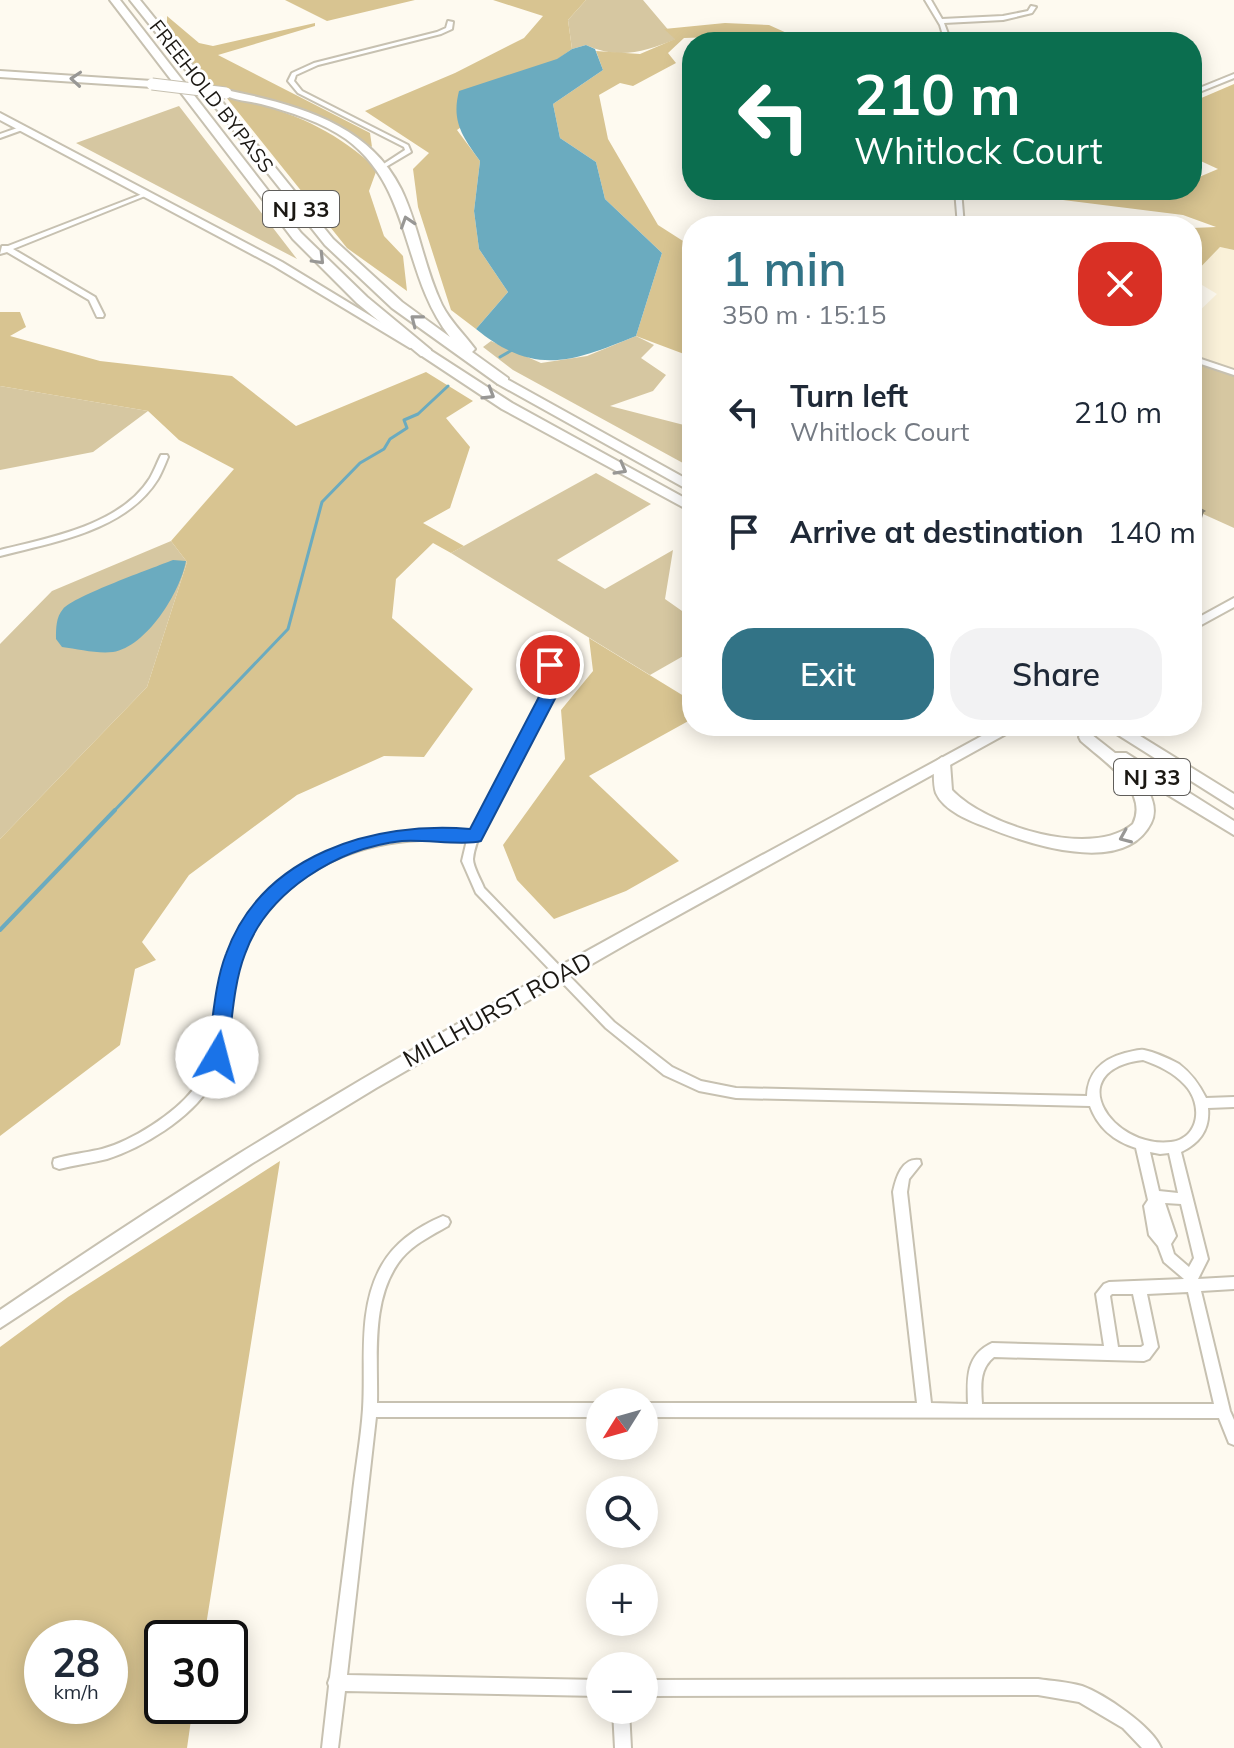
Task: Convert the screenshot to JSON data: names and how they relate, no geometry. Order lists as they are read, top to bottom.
{
  "streets": {
    "highway": ["FREEHOLD BYPASS", "NJ 33"],
    "street": ["MILLHURST ROAD"]
  },
  "crossings": [
    ["FREEHOLD BYPASS", "NJ 33"]
  ],
  "north": "bottom left",
  "page": {
    "turn": ["210 m", "Whitlock Court"],
    "heading": ["1 min", "350 m · 15:15"],
    "list": [
      {
        "name": "Turn left",
        "note": "Whitlock Court",
        "value": "210 m"
      },
      {
        "name": "Arrive at destination",
        "value": "140 m"
      }
    ],
    "buttons": ["Exit", "Share"],
    "map_buttons": ["+", "−"],
    "speed": "28 km/h",
    "limit": "30"
  }
}
